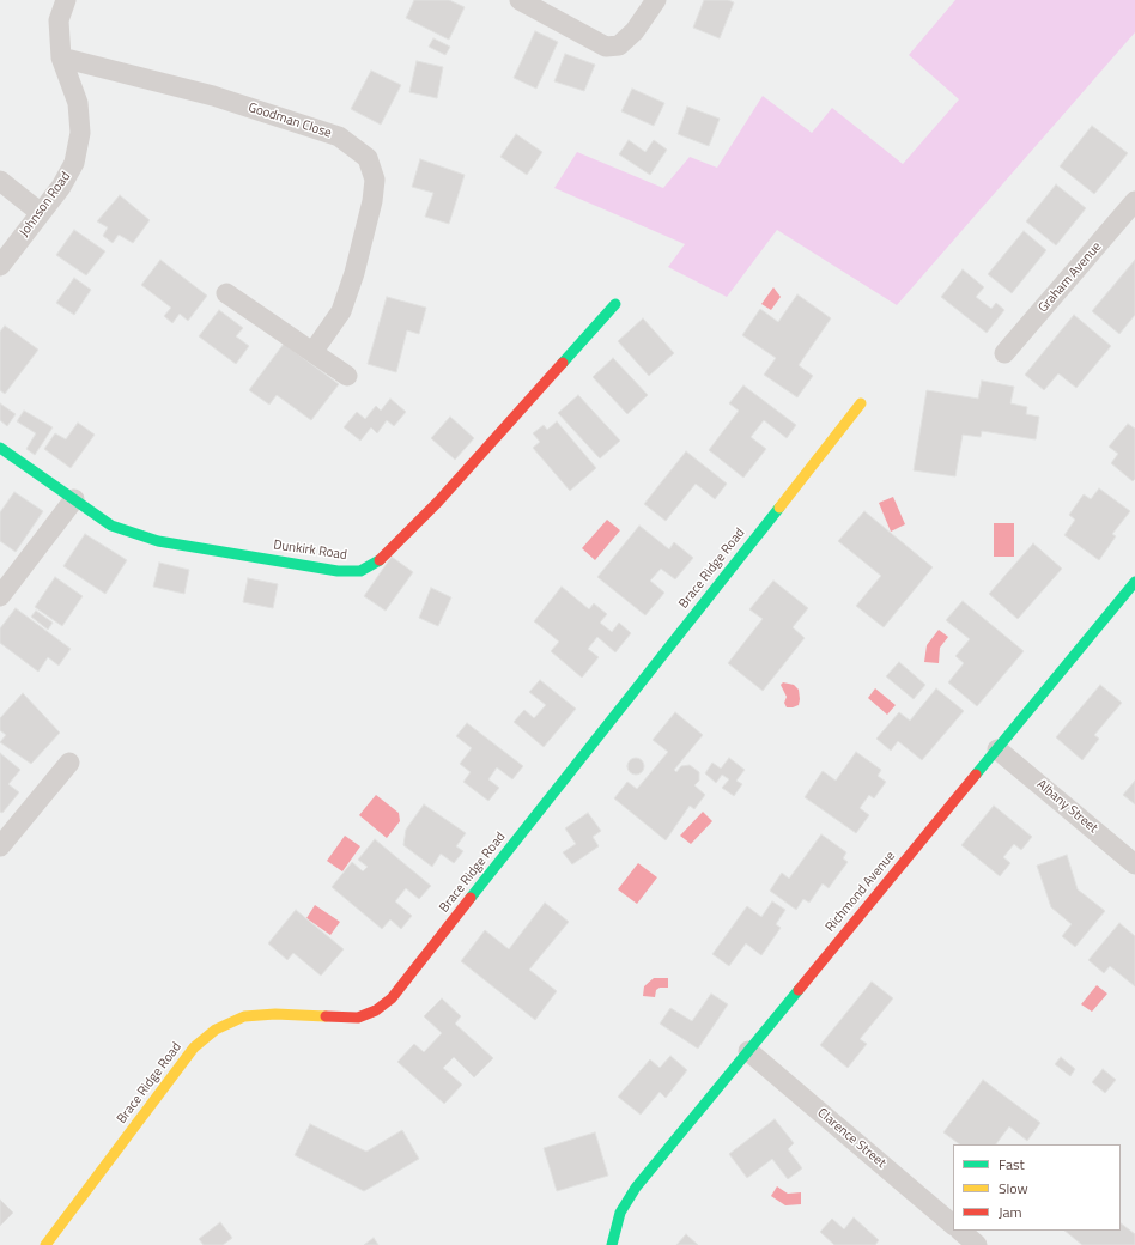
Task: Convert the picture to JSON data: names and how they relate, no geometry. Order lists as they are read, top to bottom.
{
  "streets": {
    "street": [
      "Goodman Close",
      "Johnson Road",
      "Graham Avenue",
      "Dunkirk Road",
      "Brace Ridge Road",
      "Albany Street",
      "Richmond Avenue",
      "Clarence Street"
    ]
  },
  "crossings": [
    ["Goodman Close", "Johnson Road"],
    ["Albany Street", "Richmond Avenue"],
    ["Richmond Avenue", "Clarence Street"]
  ],
  "legend": ["Fast", "Slow", "Jam"]
}
